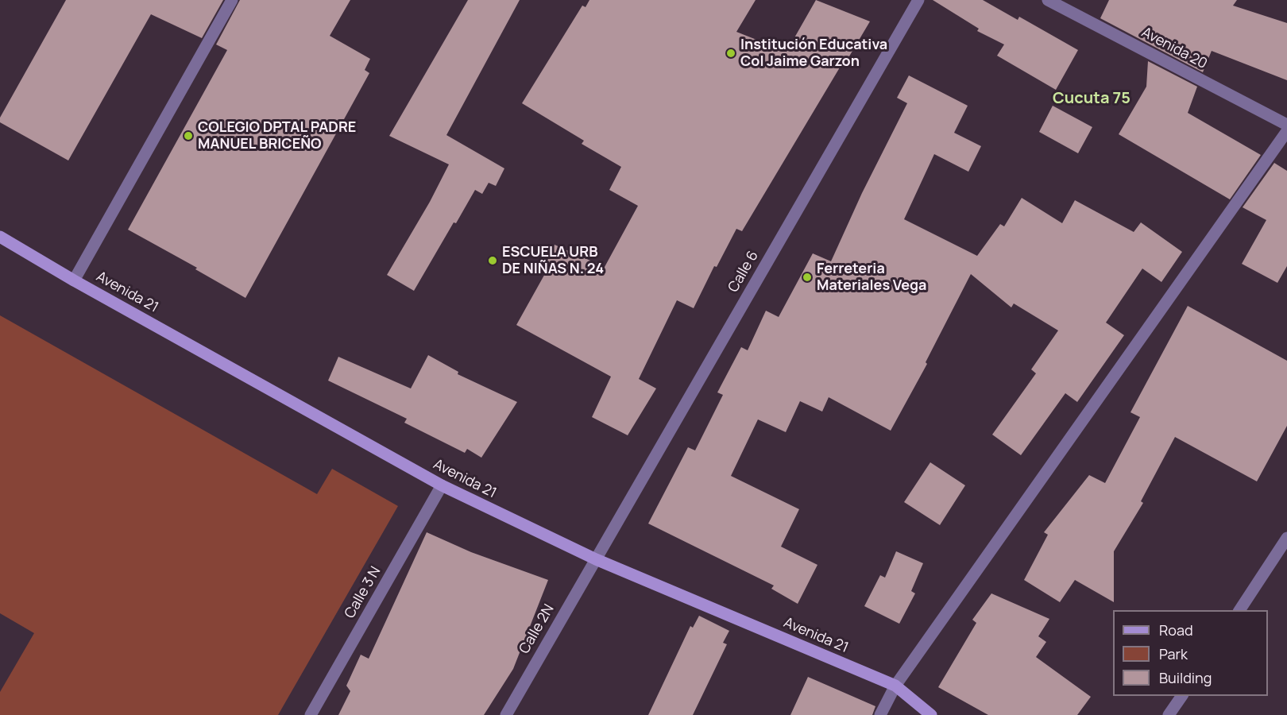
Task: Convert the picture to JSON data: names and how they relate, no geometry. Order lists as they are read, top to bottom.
{
  "streets": {
    "main road": ["Avenida 21"],
    "street": [
      "Avenida 20",
      "Calle 6",
      "Calle 3 N",
      "Calle 2N"
    ]
  },
  "crossings": [
    ["Calle 6", "Avenida 21"],
    ["Calle 6", "Calle 2N"],
    ["Avenida 21", "Calle 3 N"],
    ["Avenida 21", "Calle 2N"]
  ],
  "districts": ["Cucuta 75"],
  "places": [
    "Institución Educativa Col Jaime Garzon",
    "COLEGIO DPTAL PADRE MANUEL BRICEÑO",
    "ESCUELA URB DE NIÑAS N. 24",
    "Ferreteria Materiales Vega"
  ],
  "legend": ["Road", "Park", "Building"]
}
